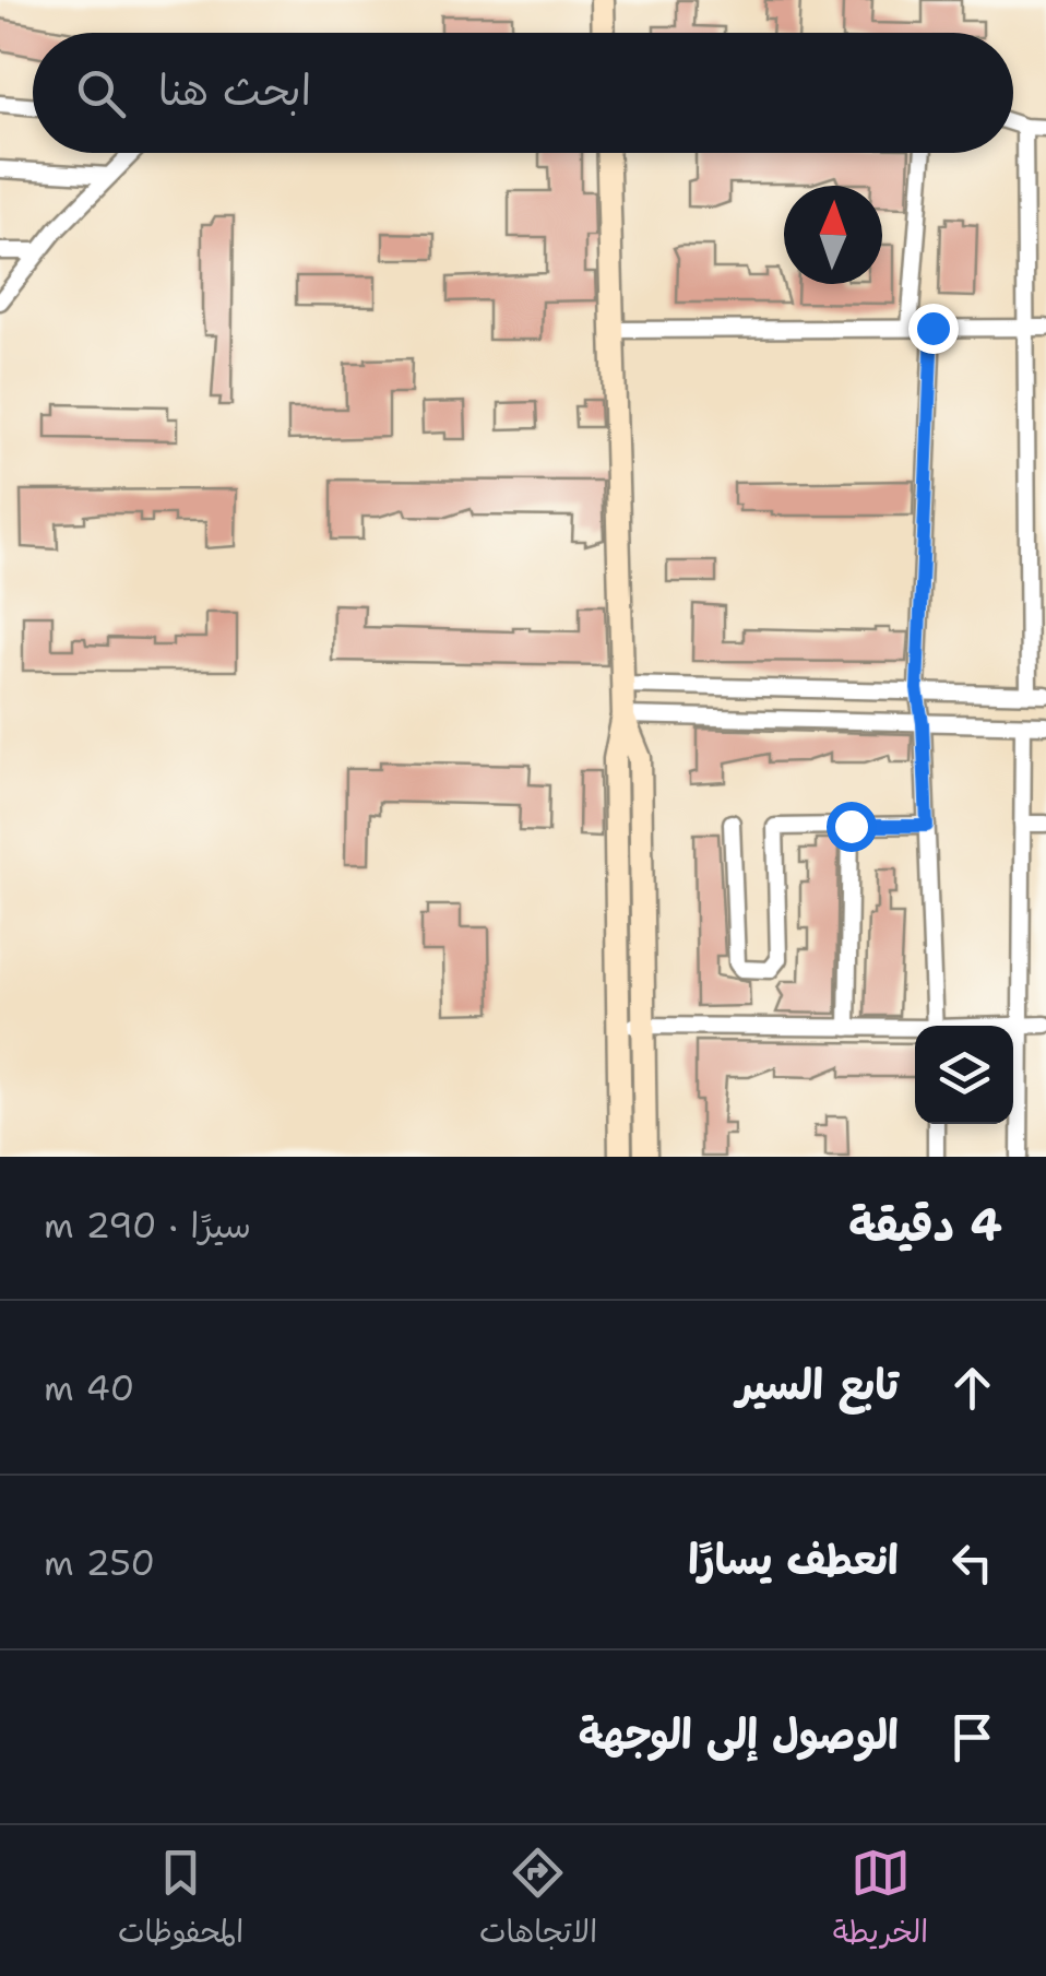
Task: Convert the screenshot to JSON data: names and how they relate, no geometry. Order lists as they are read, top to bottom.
{
  "north": "top",
  "page": {
    "search": "ابحث هنا",
    "heading": ["4 دقيقة", "سيرًا · 290 m"],
    "list": [
      ["تابع السير", "40 m"],
      ["انعطف يسارًا", "250 m"],
      "الوصول إلى الوجهة"
    ],
    "nav": ["الخريطة", "الاتجاهات", "المحفوظات"]
  }
}
